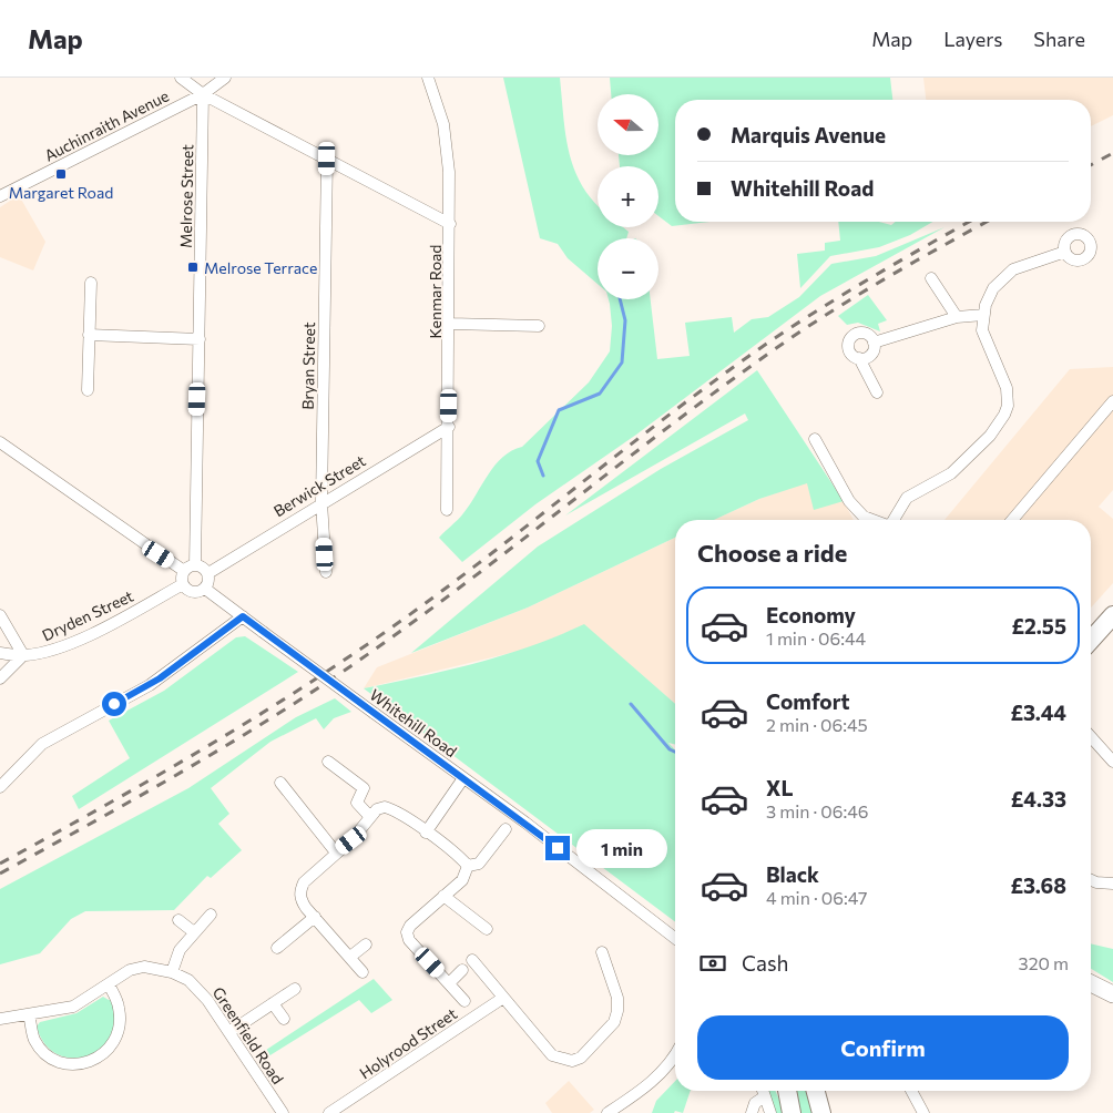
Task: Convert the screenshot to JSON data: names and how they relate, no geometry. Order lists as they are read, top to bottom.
{
  "streets": {
    "street": [
      "Auchinraith Avenue",
      "Melrose Street",
      "Kenmar Road",
      "Bryan Street",
      "Berwick Street",
      "Dryden Street",
      "Whitehill Road",
      "Greenfield Road",
      "Holyrood Street"
    ]
  },
  "crossings": [
    ["Auchinraith Avenue", "Melrose Street"],
    ["Melrose Street", "Berwick Street"],
    ["Melrose Street", "Dryden Street"],
    ["Melrose Street", "Whitehill Road"],
    ["Kenmar Road", "Berwick Street"],
    ["Bryan Street", "Berwick Street"],
    ["Berwick Street", "Dryden Street"],
    ["Berwick Street", "Whitehill Road"],
    ["Dryden Street", "Whitehill Road"]
  ],
  "places": {
    "transit": ["Margaret Road", "Melrose Terrace"]
  },
  "north": "left",
  "page": {
    "header": "Map",
    "nav": ["Map", "Layers", "Share"],
    "map_buttons": ["+", "−"],
    "banner": ["Marquis Avenue", "Whitehill Road"],
    "heading": "Choose a ride",
    "list": [
      {
        "name": "Economy",
        "note": "1 min · 06:44",
        "value": "£2.55"
      },
      {
        "name": "Comfort",
        "note": "2 min · 06:45",
        "value": "£3.44"
      },
      {
        "name": "XL",
        "note": "3 min · 06:46",
        "value": "£4.33"
      },
      {
        "name": "Black",
        "note": "4 min · 06:47",
        "value": "£3.68"
      }
    ],
    "bubble": "1 min",
    "pay": ["Cash", "320 m"],
    "buttons": "Confirm"
  }
}
